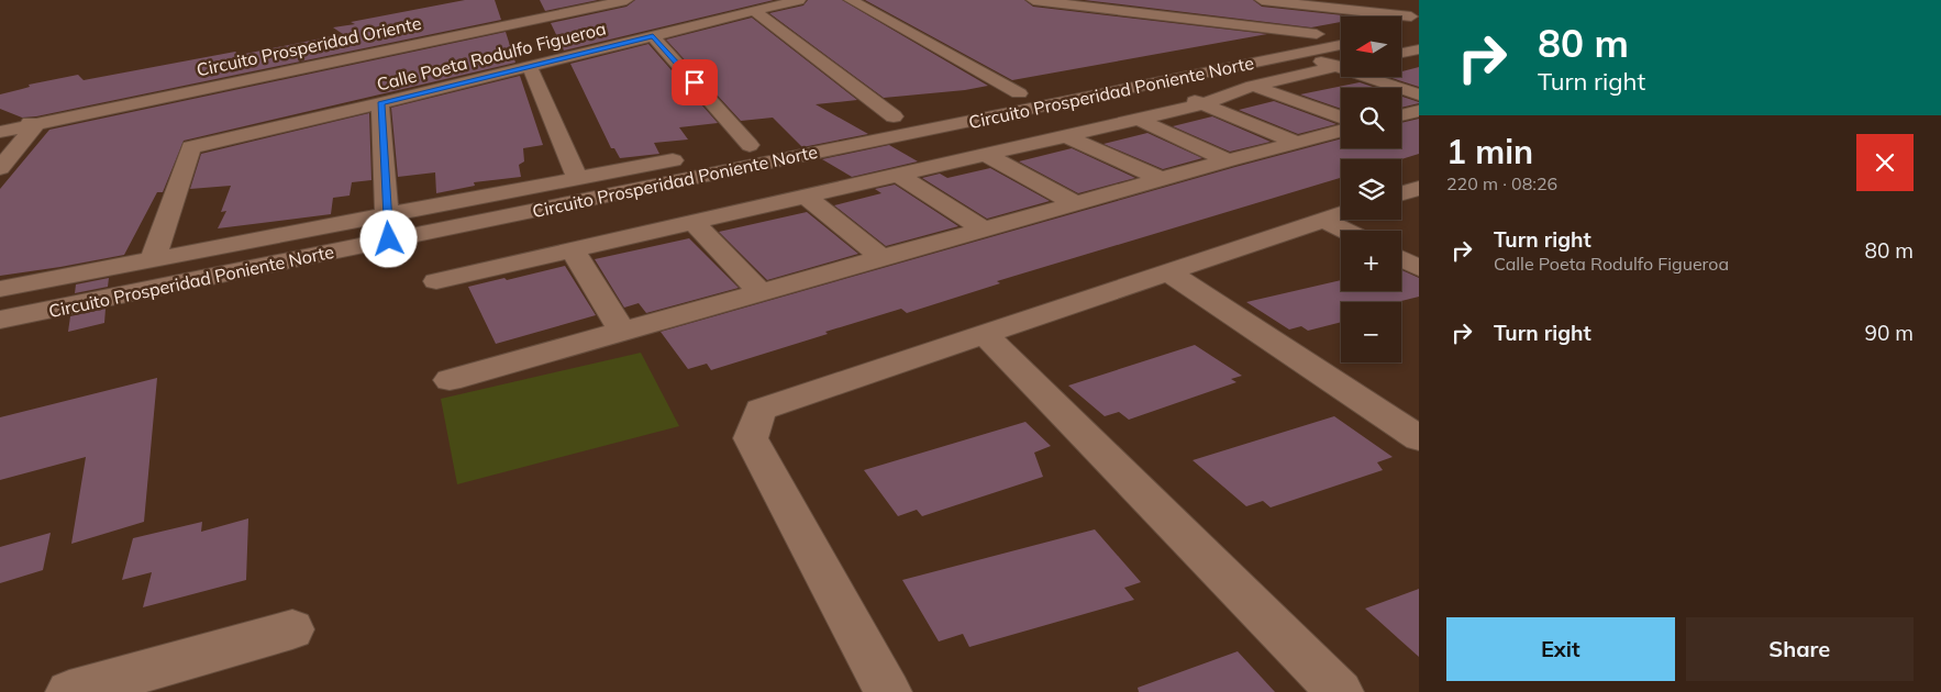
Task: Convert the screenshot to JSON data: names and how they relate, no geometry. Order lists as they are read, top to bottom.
{
  "streets": {
    "street": ["Circuito Prosperidad Oriente", "Calle Poeta Rodulfo Figueroa", "Circuito Prosperidad Poniente Norte"]
  },
  "crossings": [
    ["Calle Poeta Rodulfo Figueroa", "Circuito Prosperidad Poniente Norte"]
  ],
  "north": "left",
  "page": {
    "turn": ["80 m", "Turn right"],
    "map_buttons": ["+", "−"],
    "heading": ["1 min", "220 m · 08:26"],
    "list": [
      {
        "name": "Turn right",
        "note": "Calle Poeta Rodulfo Figueroa",
        "value": "80 m"
      },
      {
        "name": "Turn right",
        "value": "90 m"
      }
    ],
    "buttons": ["Exit", "Share"]
  }
}
